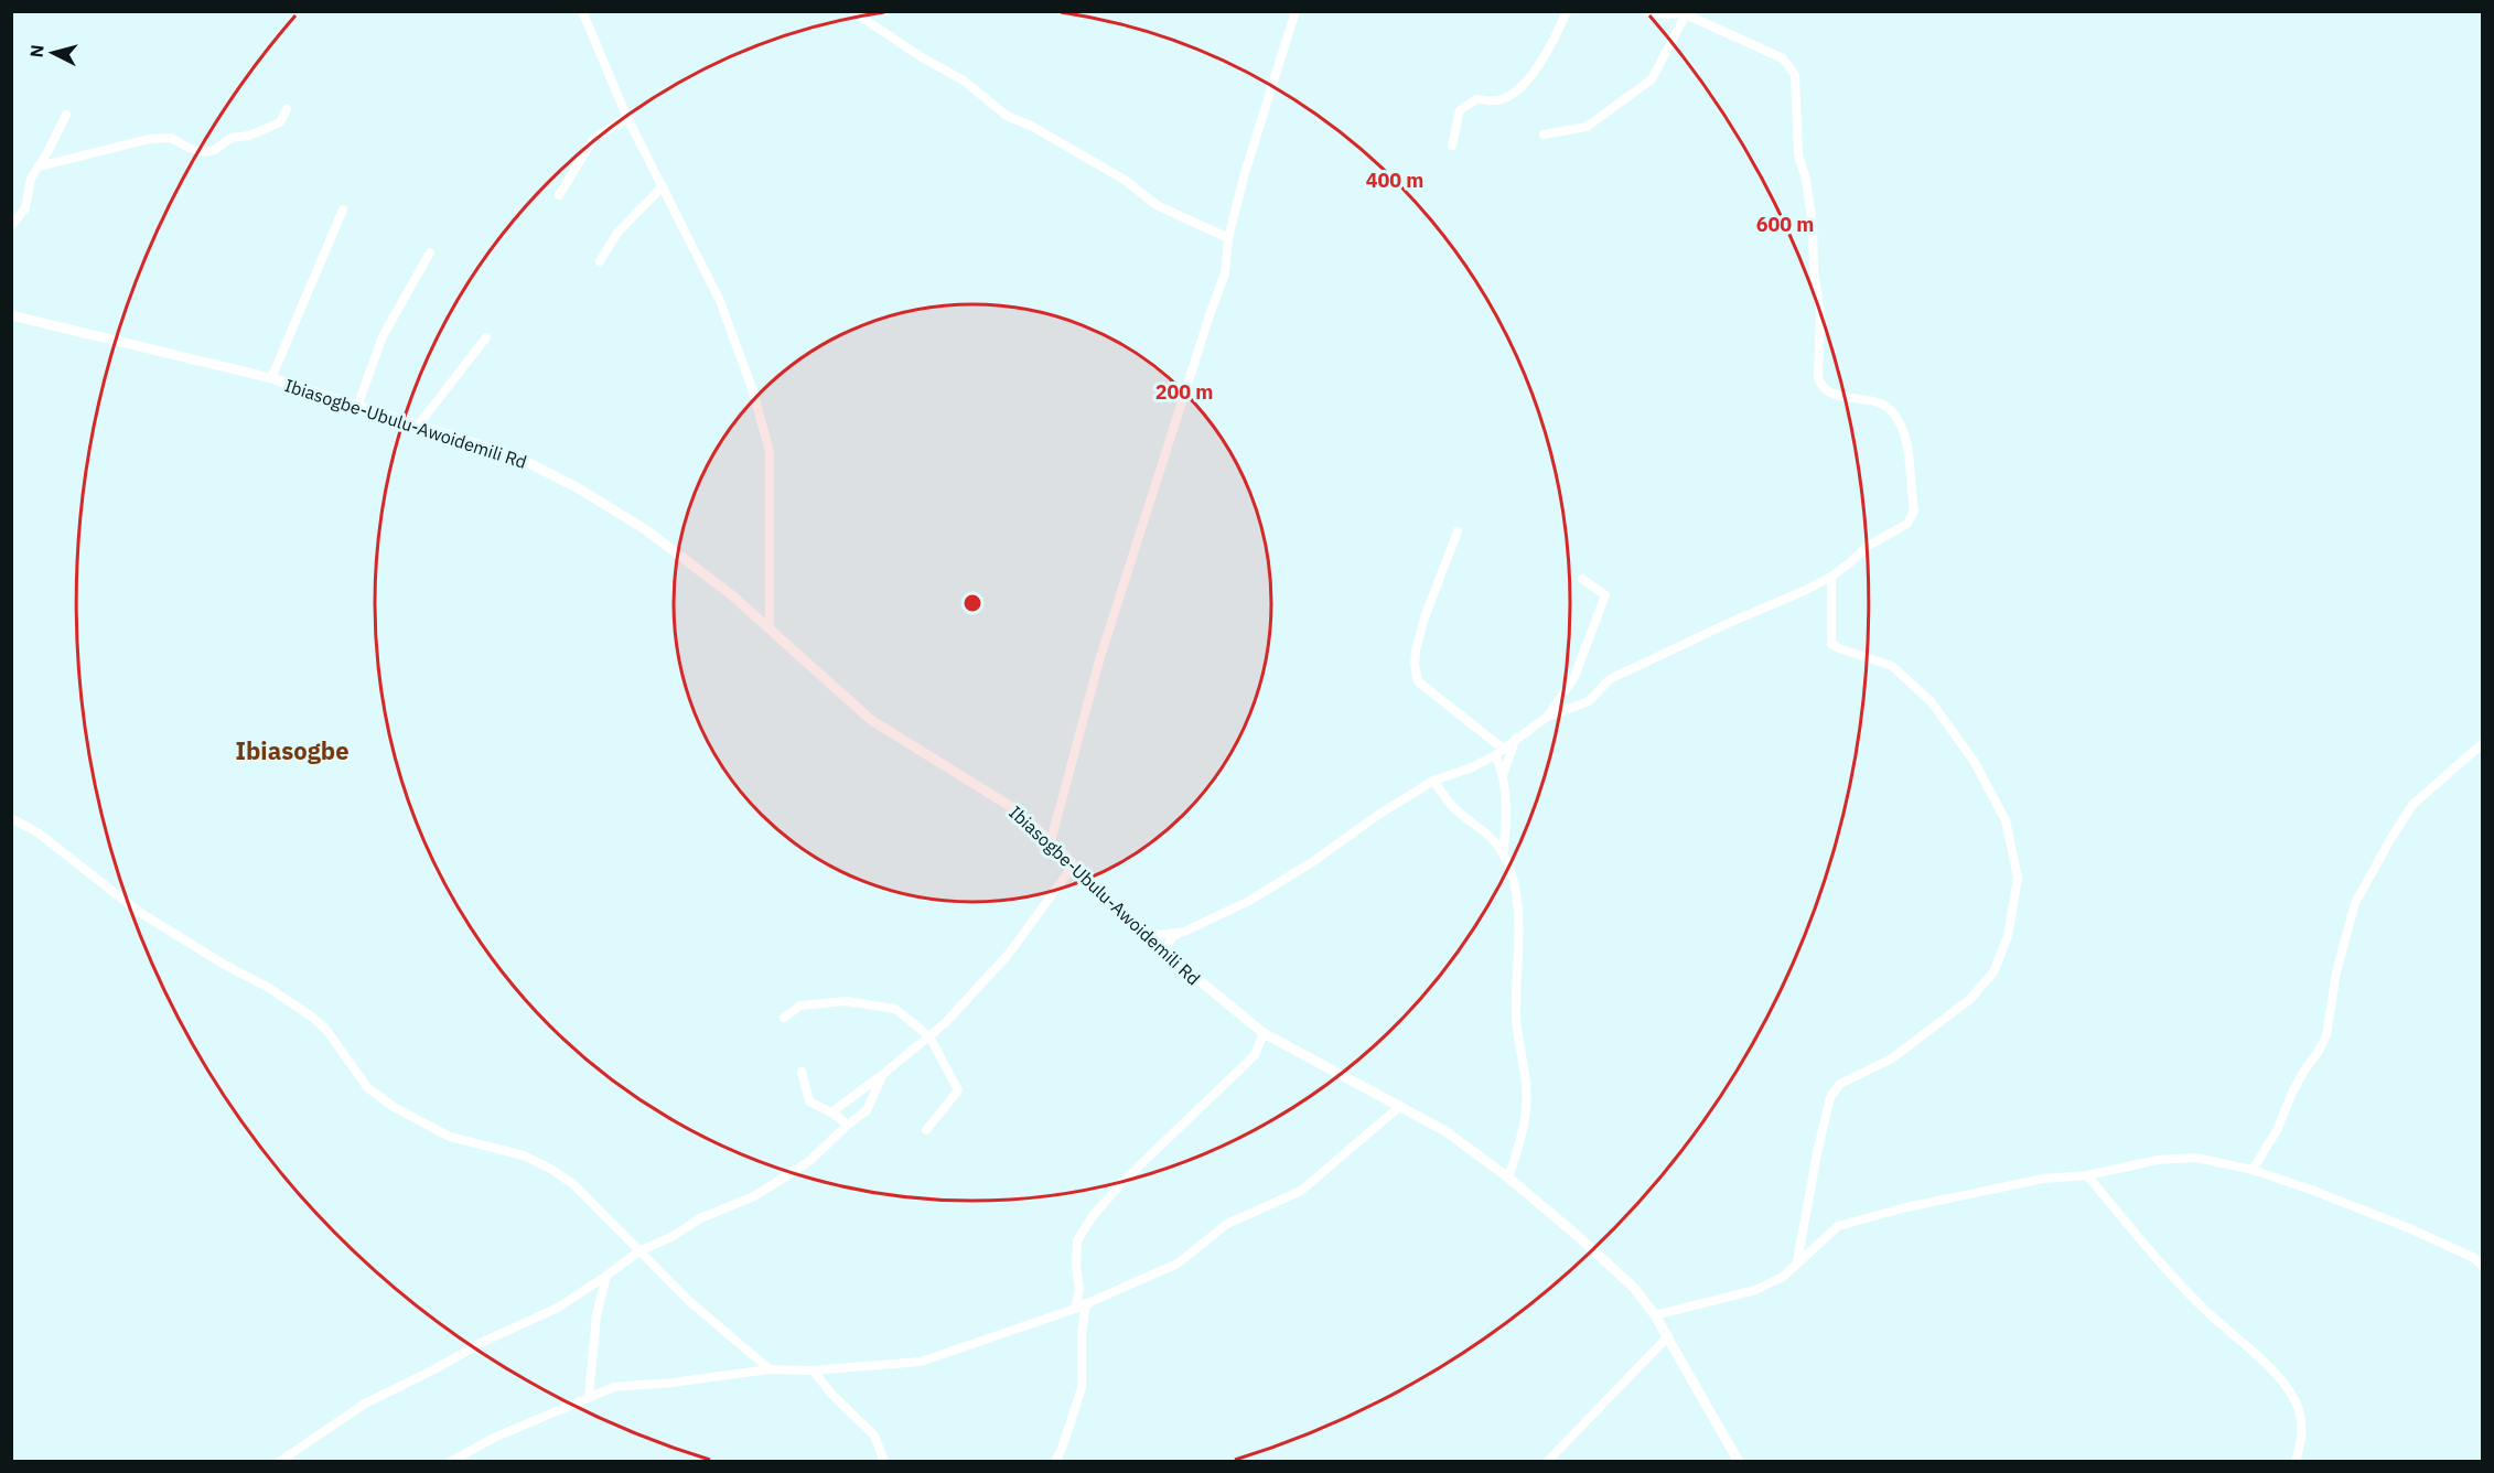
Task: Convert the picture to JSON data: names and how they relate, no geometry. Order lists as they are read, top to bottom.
{
  "streets": {
    "street": ["Ibiasogbe-Ubulu-Awoidemili Rd"]
  },
  "districts": ["Ibiasogbe"],
  "north": "left",
  "rings": ["400 m", "600 m", "200 m"]
}
